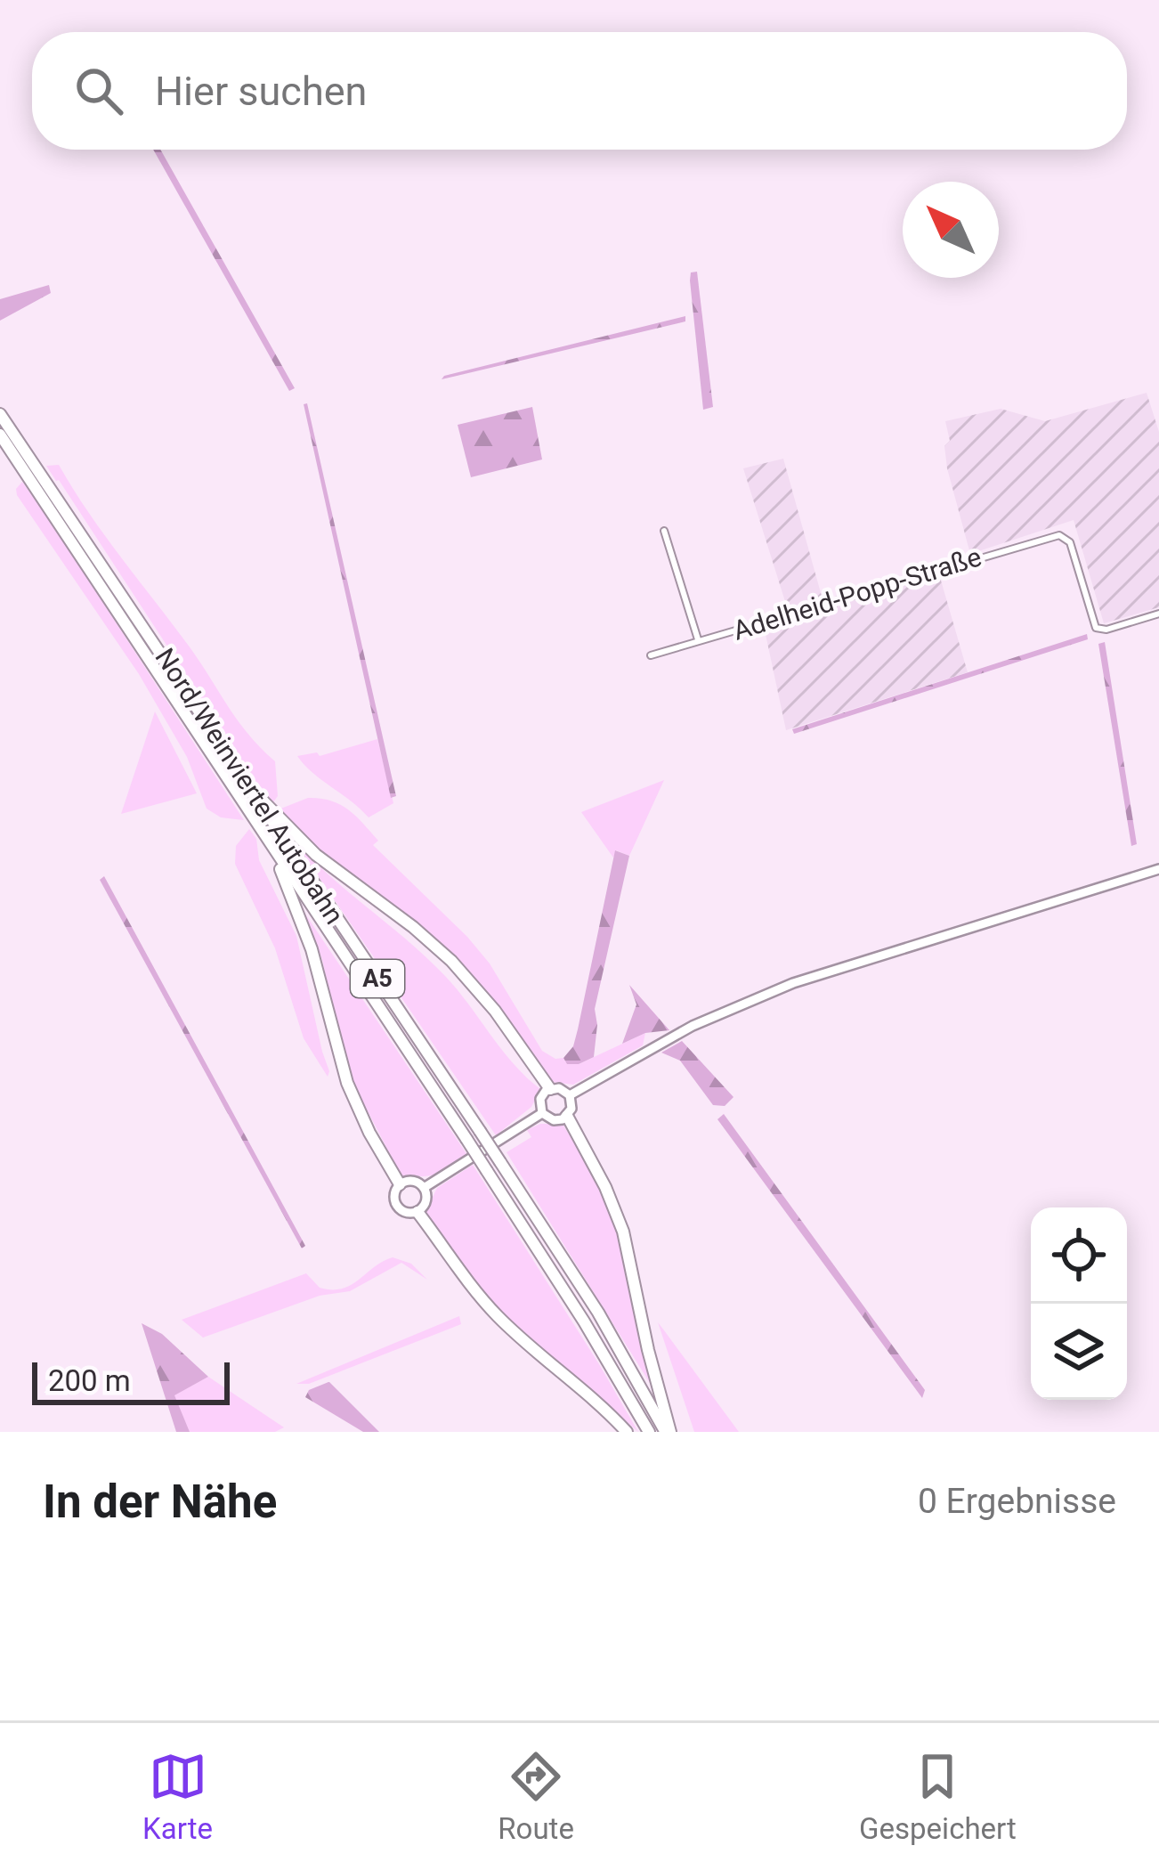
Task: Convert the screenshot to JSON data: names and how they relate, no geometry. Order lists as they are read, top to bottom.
{
  "streets": {
    "highway": ["Nord/Weinviertel Autobahn", "A5"],
    "street": ["Adelheid-Popp-Straße"]
  },
  "scale_bar": "200 m",
  "north": "top left",
  "page": {
    "search": "Hier suchen",
    "scale": "200 m",
    "heading": ["In der Nähe", "0 Ergebnisse"],
    "nav": ["Karte", "Route", "Gespeichert"]
  }
}
